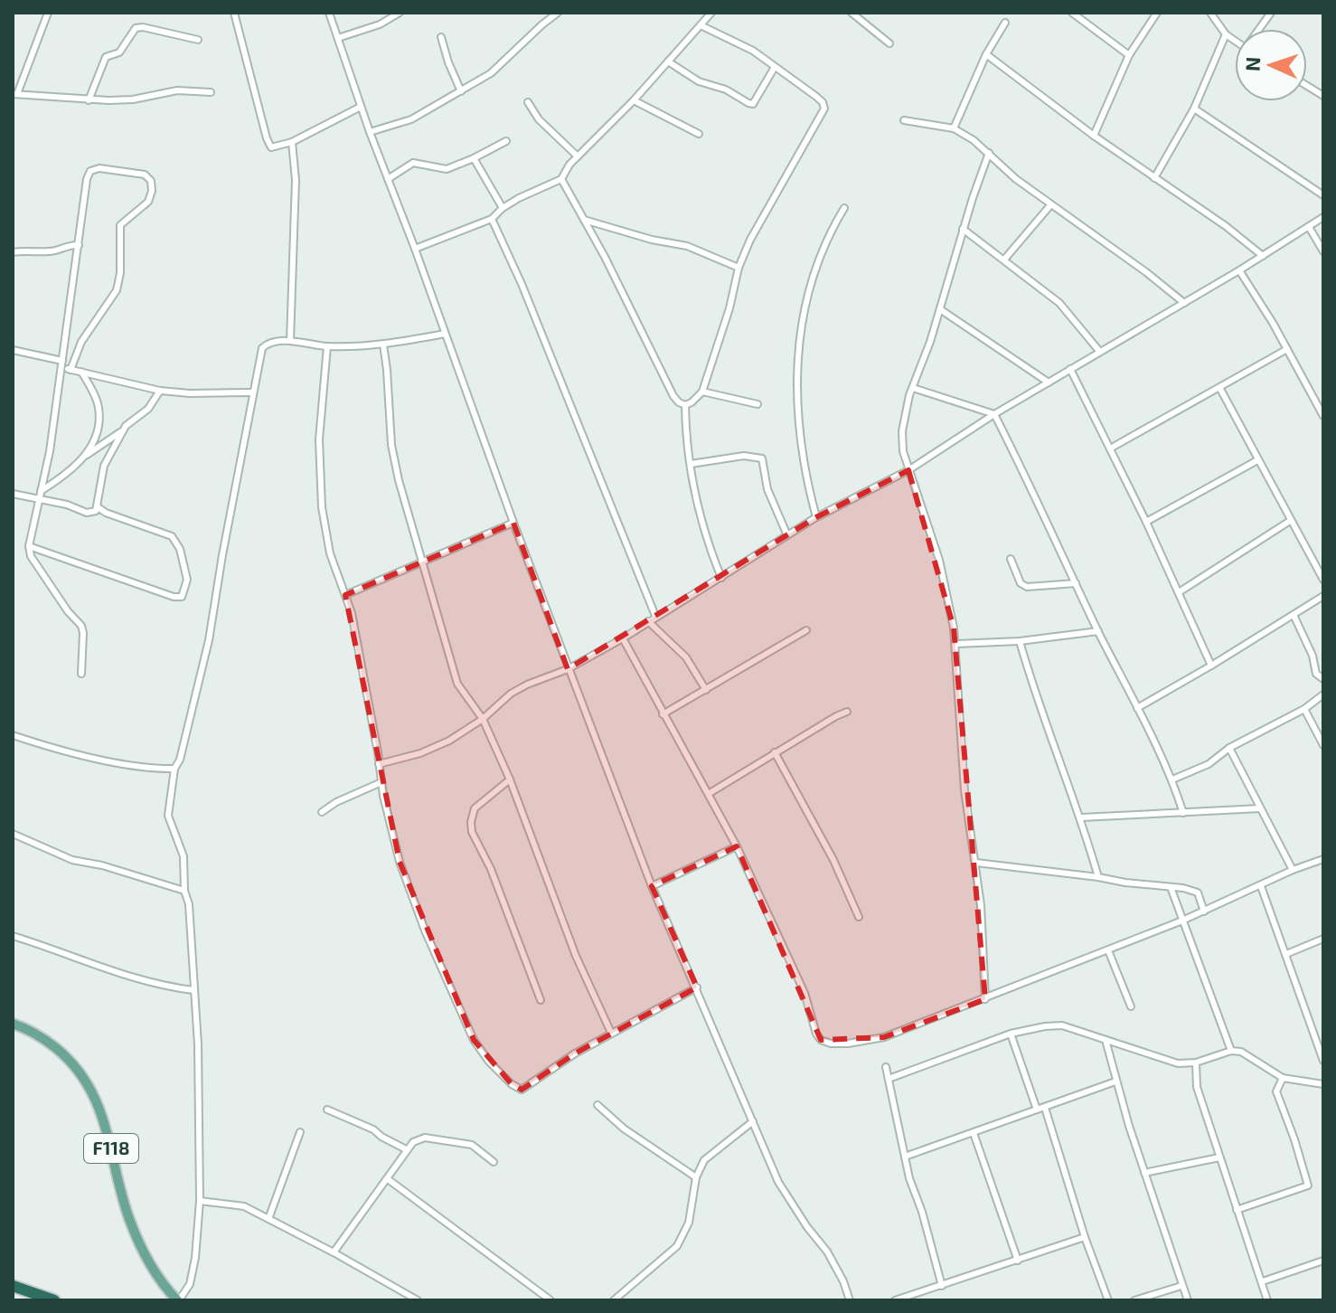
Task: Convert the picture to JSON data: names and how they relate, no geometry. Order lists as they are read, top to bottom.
{
  "streets": {
    "main road": ["F118"]
  },
  "north": "left"
}
